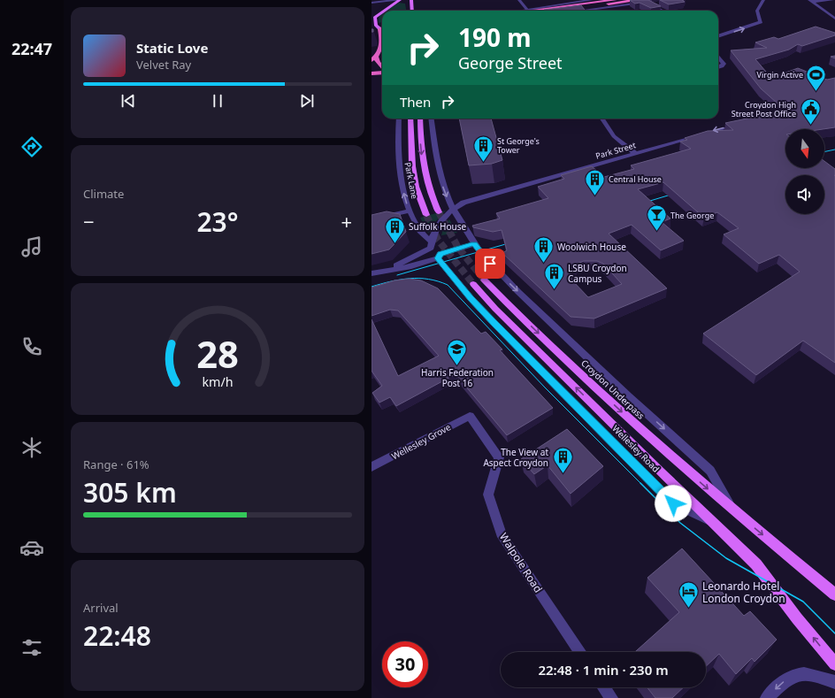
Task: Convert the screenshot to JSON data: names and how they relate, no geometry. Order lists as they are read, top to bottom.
{
  "streets": {
    "main road": ["Croydon Underpass", "Wellesley Road"],
    "street": [
      "Park Street",
      "Park Lane",
      "Wellesley Grove",
      "Walpole Road"
    ]
  },
  "crossings": [
    ["Park Lane", "Wellesley Road"],
    ["Wellesley Grove", "Walpole Road"]
  ],
  "one_way": ["Park Street"],
  "places": {
    "sports": ["Virgin Active"],
    "public building": ["Croydon High Street Post Office"],
    "building": [
      "St George's Tower",
      "Central House",
      "Suffolk House",
      "Woolwich House",
      "LSBU Croydon Campus",
      "The View at Aspect Croydon"
    ],
    "bar": ["The George"],
    "school or university": ["Harris Federation Post 16"],
    "hotel": ["Leonardo Hotel London Croydon"]
  },
  "north": "bottom",
  "page": {
    "tabs": "22:47",
    "turn": ["190 m", "George Street"],
    "song": ["Static Love", "Velvet Ray"],
    "then": "Then",
    "tile": [
      "Climate",
      ["Range · 61%", "305 km"],
      ["Arrival", "22:48"]
    ],
    "heat": ["−", "23°", "+"],
    "limit": "30",
    "trip": "22:48 · 1 min · 230 m",
    "gauge": ["28", "km/h"]
  }
}
